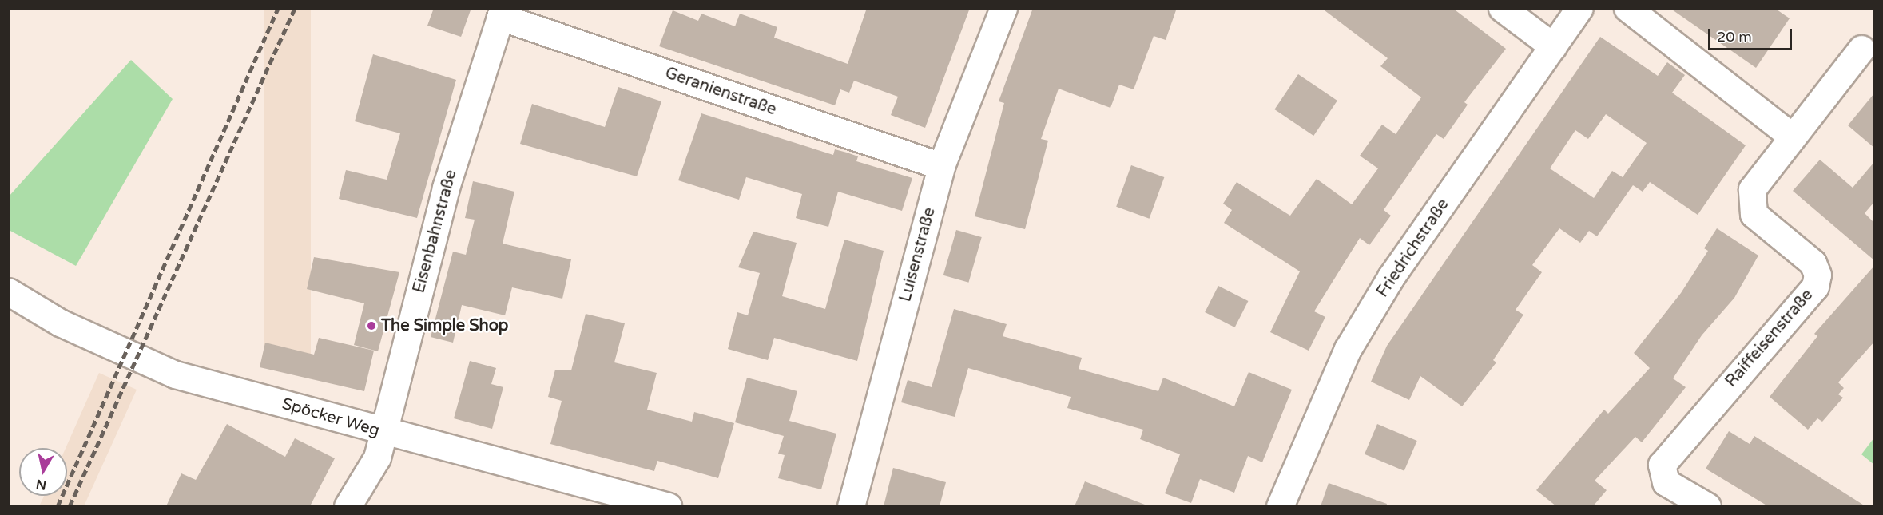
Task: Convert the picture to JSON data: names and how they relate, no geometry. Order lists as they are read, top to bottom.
{
  "streets": {
    "street": [
      "Geranienstraße",
      "Eisenbahnstraße",
      "Friedrichstraße",
      "Luisenstraße",
      "Raiffeisenstraße",
      "Spöcker Weg"
    ]
  },
  "crossings": [
    ["Geranienstraße", "Eisenbahnstraße"],
    ["Geranienstraße", "Luisenstraße"],
    ["Eisenbahnstraße", "Spöcker Weg"]
  ],
  "places": ["The Simple Shop"],
  "scale_bar": "20 m",
  "north": "bottom"
}
